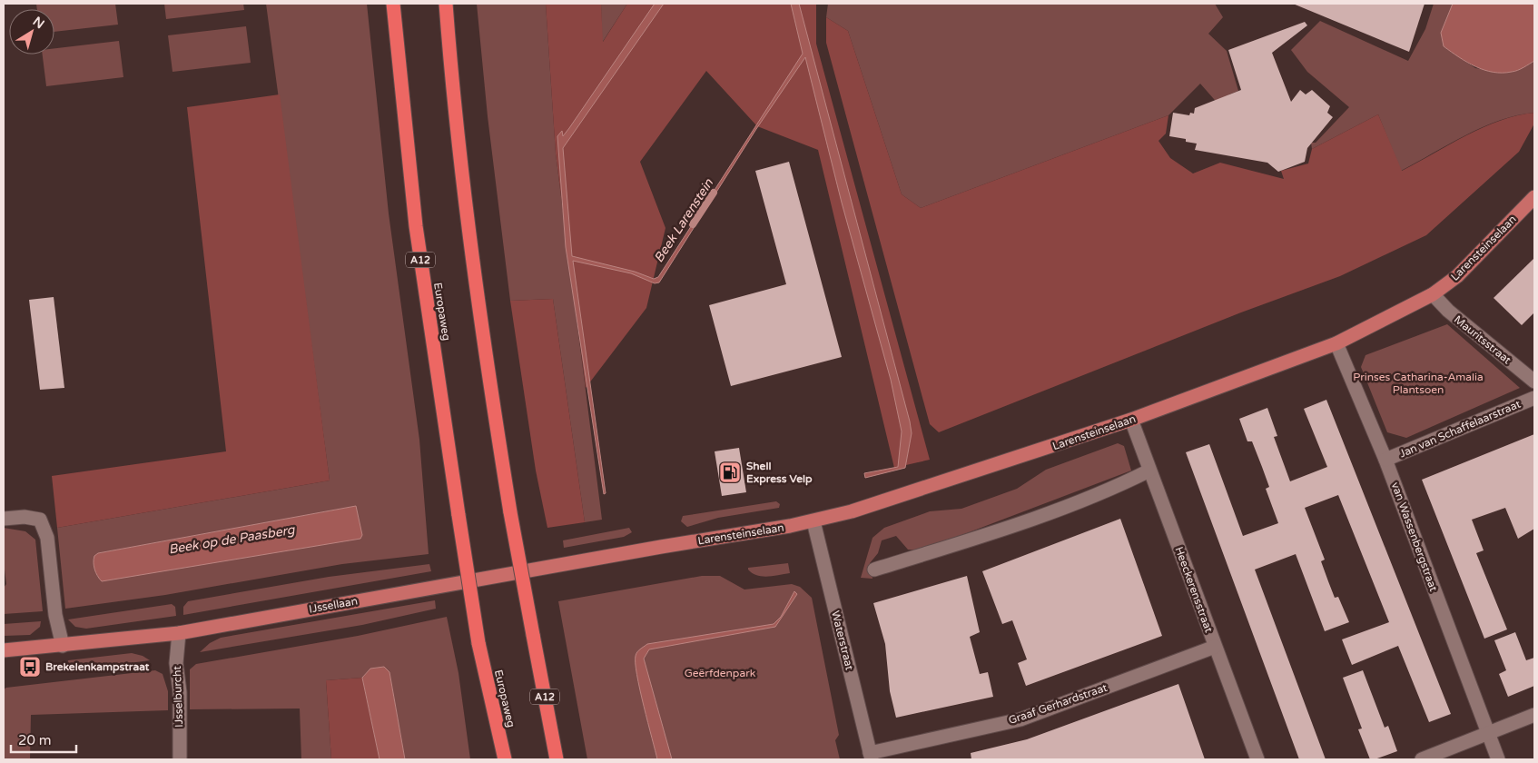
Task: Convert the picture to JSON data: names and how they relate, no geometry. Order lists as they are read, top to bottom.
{
  "streets": {
    "highway": ["A12", "Europaweg"],
    "main road": ["Larensteinselaan", "IJssellaan"],
    "street": [
      "Mauritsstraat",
      "Jan van Schaffelaarstraat",
      "van Wassenbergstraat",
      "Heeckerensstraat",
      "Waterstraat",
      "IJsselburcht",
      "Graaf Gerhardstraat"
    ]
  },
  "crossings": [
    ["Larensteinselaan", "Mauritsstraat"],
    ["Larensteinselaan", "van Wassenbergstraat"],
    ["Larensteinselaan", "Heeckerensstraat"],
    ["Larensteinselaan", "IJssellaan"],
    ["Larensteinselaan", "Waterstraat"],
    ["Jan van Schaffelaarstraat", "van Wassenbergstraat"],
    ["Heeckerensstraat", "Graaf Gerhardstraat"],
    ["IJssellaan", "IJsselburcht"],
    ["Waterstraat", "Graaf Gerhardstraat"]
  ],
  "water": ["Beek Larenstein", "Beek op de Paasberg"],
  "parks": ["Prinses Catharina-Amalia Plantsoen", "Geërfdenpark"],
  "places": {
    "fuel station": ["Shell Express Velp"],
    "bus stop": ["Brekelenkampstraat"]
  },
  "scale_bar": "20 m",
  "north": "top right"
}
